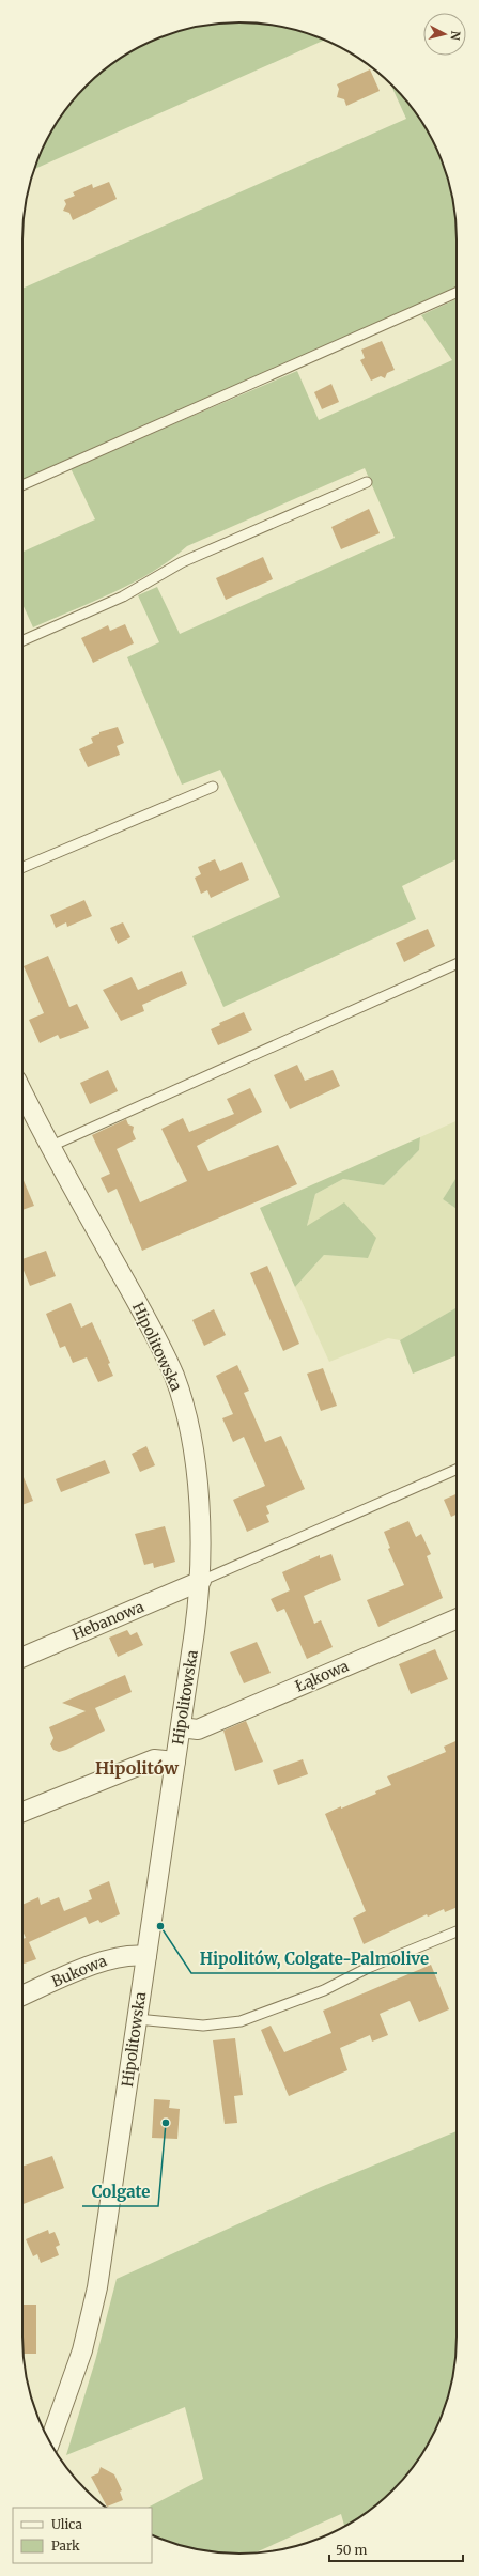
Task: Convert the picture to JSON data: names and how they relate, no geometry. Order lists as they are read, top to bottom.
{
  "streets": {
    "street": [
      "Hipolitowska",
      "Hebanowa",
      "Łąkowa",
      "Bukowa"
    ]
  },
  "crossings": [
    ["Hipolitowska", "Hebanowa"],
    ["Hipolitowska", "Łąkowa"],
    ["Hipolitowska", "Bukowa"]
  ],
  "districts": ["Hipolitów"],
  "places": ["Hipolitów, Colgate-Palmolive", "Colgate"],
  "legend": ["Ulica", "Park"],
  "scale_bar": "50 m",
  "north": "right"
}
